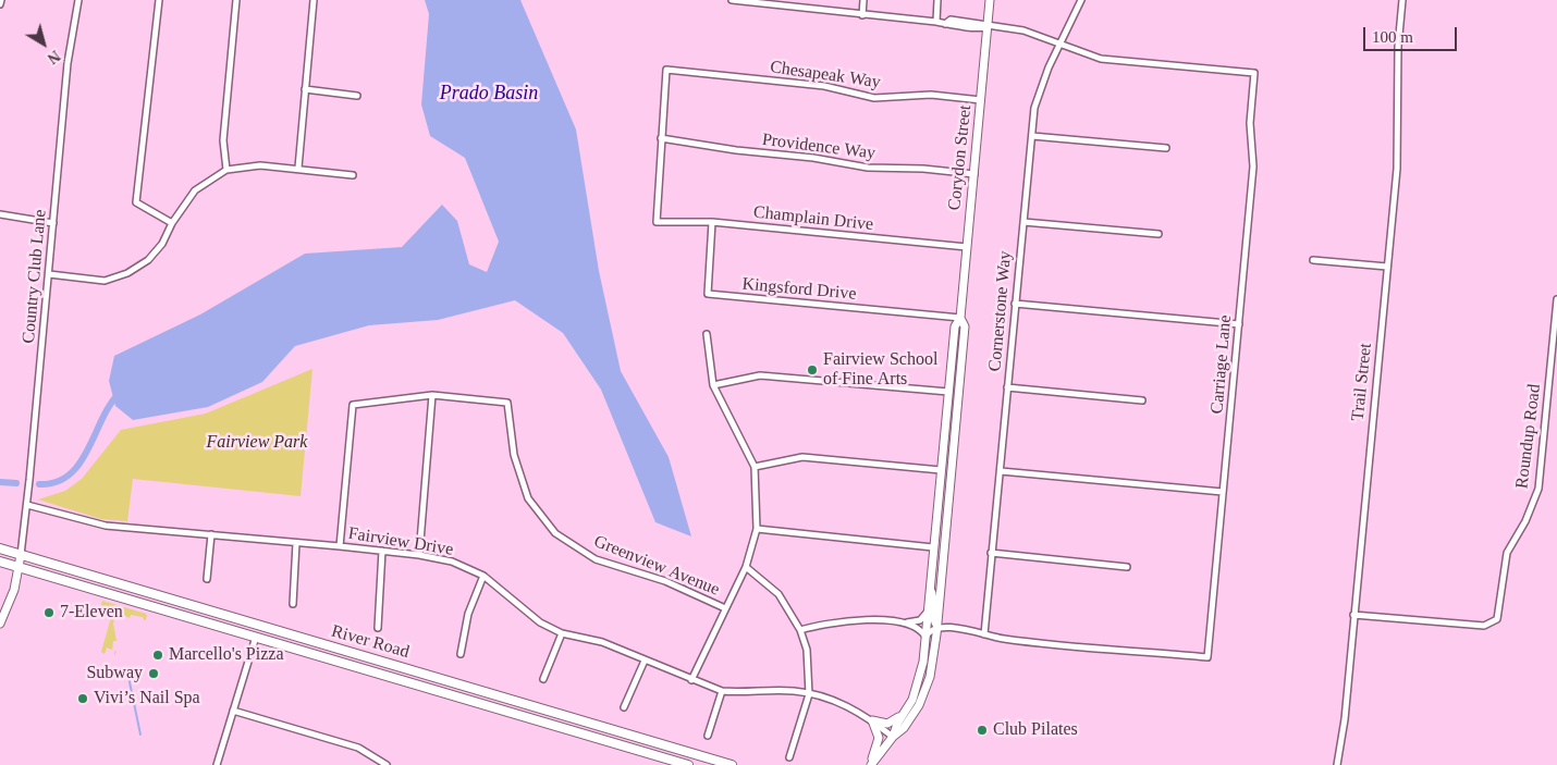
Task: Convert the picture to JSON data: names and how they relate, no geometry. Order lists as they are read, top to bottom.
{
  "streets": {
    "main road": ["Corydon Street", "River Road"],
    "street": [
      "Chesapeak Way",
      "Providence Way",
      "Champlain Drive",
      "Country Club Lane",
      "Kingsford Drive",
      "Cornerstone Way",
      "Carriage Lane",
      "Trail Street",
      "Roundup Road",
      "Fairview Drive",
      "Greenview Avenue"
    ]
  },
  "crossings": [
    ["Chesapeak Way", "Providence Way"],
    ["Chesapeak Way", "Corydon Street"],
    ["Chesapeak Way", "Champlain Drive"],
    ["Providence Way", "Corydon Street"],
    ["Providence Way", "Champlain Drive"],
    ["Corydon Street", "Champlain Drive"],
    ["Corydon Street", "Kingsford Drive"],
    ["Corydon Street", "Fairview Drive"],
    ["Champlain Drive", "Kingsford Drive"],
    ["Country Club Lane", "Fairview Drive"],
    ["Country Club Lane", "River Road"],
    ["Cornerstone Way", "Carriage Lane"],
    ["Trail Street", "Roundup Road"],
    ["Fairview Drive", "Greenview Avenue"]
  ],
  "water": ["Prado Basin"],
  "parks": ["Fairview Park"],
  "places": [
    "Fairview School of Fine Arts",
    "7-Eleven",
    "Marcello's Pizza",
    "Subway",
    "Vivi’s Nail Spa",
    "Club Pilates"
  ],
  "scale_bar": "100 m",
  "north": "bottom right"
}
